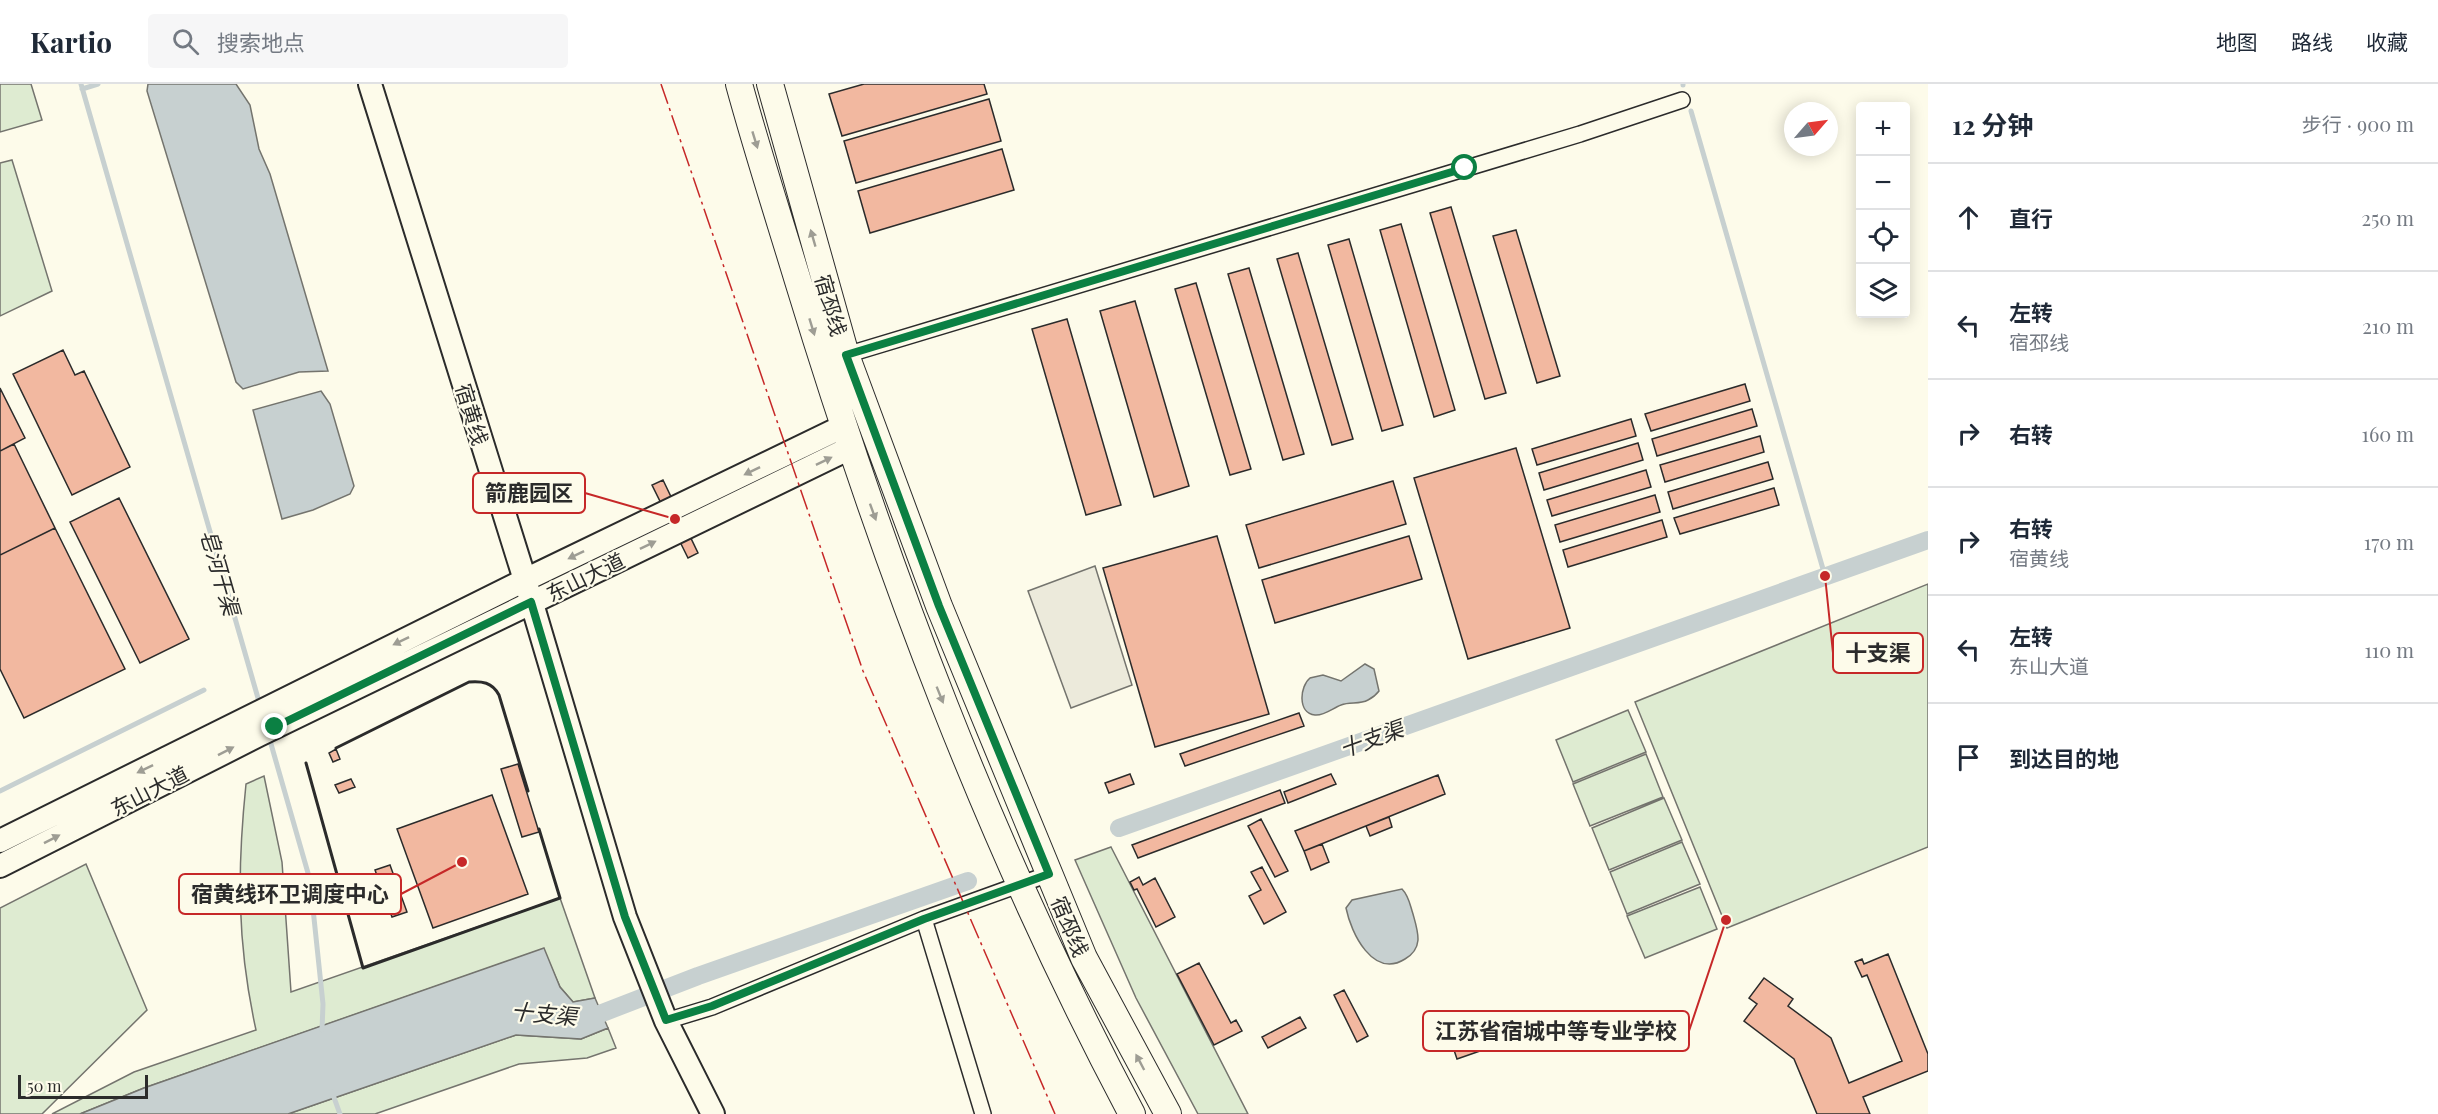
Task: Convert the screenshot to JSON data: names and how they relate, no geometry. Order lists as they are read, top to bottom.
{
  "streets": {
    "main road": ["宿邳线", "宿黄线", "东山大道"]
  },
  "crossings": [
    ["宿邳线", "东山大道"],
    ["宿黄线", "东山大道"]
  ],
  "water": ["皂河干渠", "十支渠"],
  "places": [
    "箭鹿园区",
    "十支渠",
    "宿黄线环卫调度中心",
    "江苏省宿城中等专业学校"
  ],
  "scale_bar": "50 m",
  "north": "top right",
  "page": {
    "header": "Kartio",
    "search": "搜索地点",
    "nav": ["地图", "路线", "收藏"],
    "heading": ["12 分钟", "步行 · 900 m"],
    "map_buttons": ["+", "−"],
    "list": [
      ["直行", "250 m"],
      ["左转", "宿邳线", "210 m"],
      ["右转", "160 m"],
      ["右转", "宿黄线", "170 m"],
      ["左转", "东山大道", "110 m"],
      "到达目的地"
    ],
    "scale": "50 m"
  }
}
